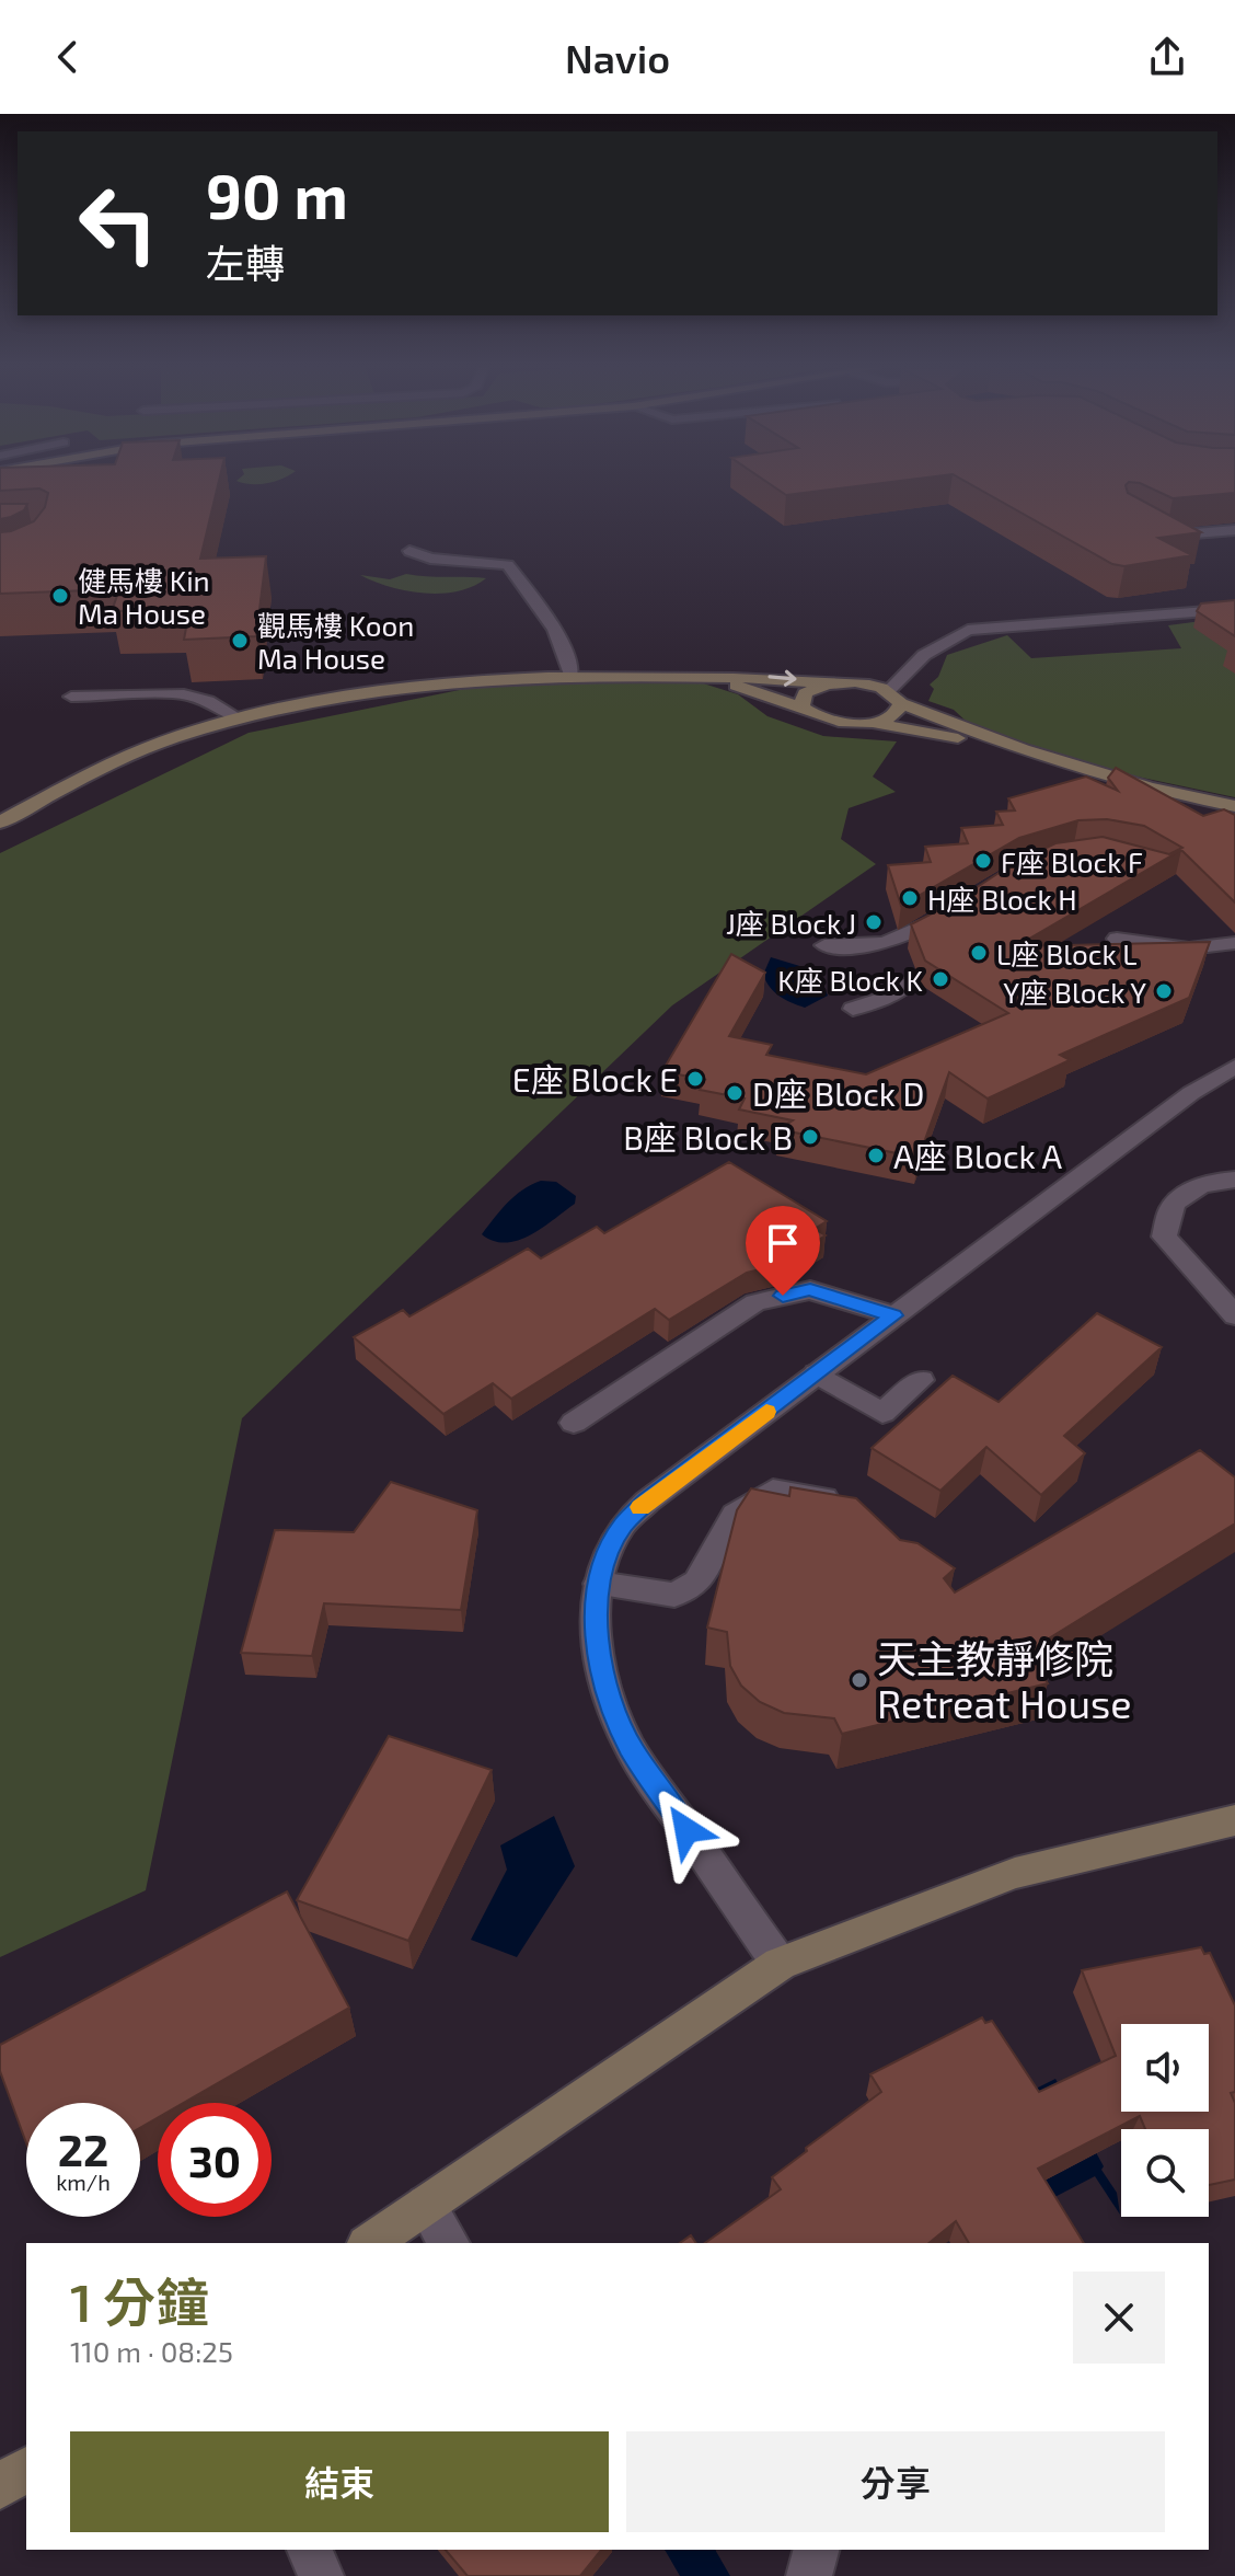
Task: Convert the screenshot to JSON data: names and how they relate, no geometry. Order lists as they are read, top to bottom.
{
  "places": [
    "健馬樓 Kin Ma House",
    "觀馬樓 Koon Ma House",
    "F座 Block F",
    "H座 Block H",
    "J座 Block J",
    "L座 Block L",
    "K座 Block K",
    "Y座 Block Y",
    "E座 Block E",
    "D座 Block D",
    "B座 Block B",
    "A座 Block A",
    "天主教靜修院 Retreat House"
  ],
  "page": {
    "header": "Navio",
    "turn": ["90 m", "左轉"],
    "speed": "22 km/h",
    "limit": "30",
    "heading": ["1 分鐘", "110 m · 08:25"],
    "buttons": ["結束", "分享"]
  }
}
